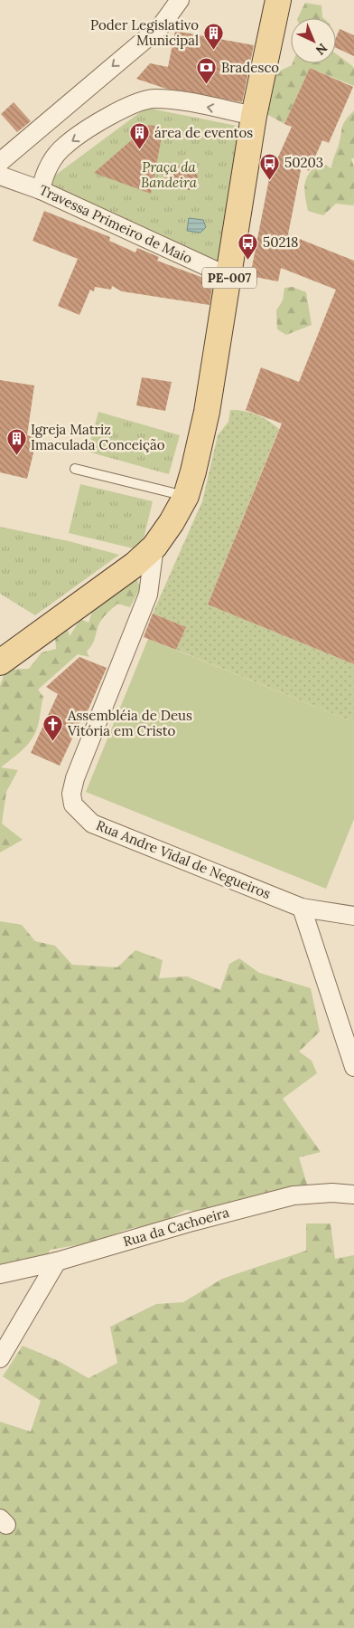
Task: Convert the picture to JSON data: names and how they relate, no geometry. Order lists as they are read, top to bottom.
{
  "streets": {
    "main road": ["PE-007"],
    "street": ["Travessa Primeiro de Maio", "Rua Andre Vidal de Negueiros", "Rua da Cachoeira"]
  },
  "crossings": [
    ["Travessa Primeiro de Maio", "PE-007"],
    ["PE-007", "Rua Andre Vidal de Negueiros"]
  ],
  "parks": ["Praça da Bandeira"],
  "places": {
    "building": ["Poder Legislativo Municipal", "área de eventos", "Igreja Matriz Imaculada Conceição"],
    "bank": ["Bradesco"],
    "bus stop": ["50203", "50218"],
    "church": ["Assembléia de Deus Vitória em Cristo"]
  },
  "north": "bottom right"
}
